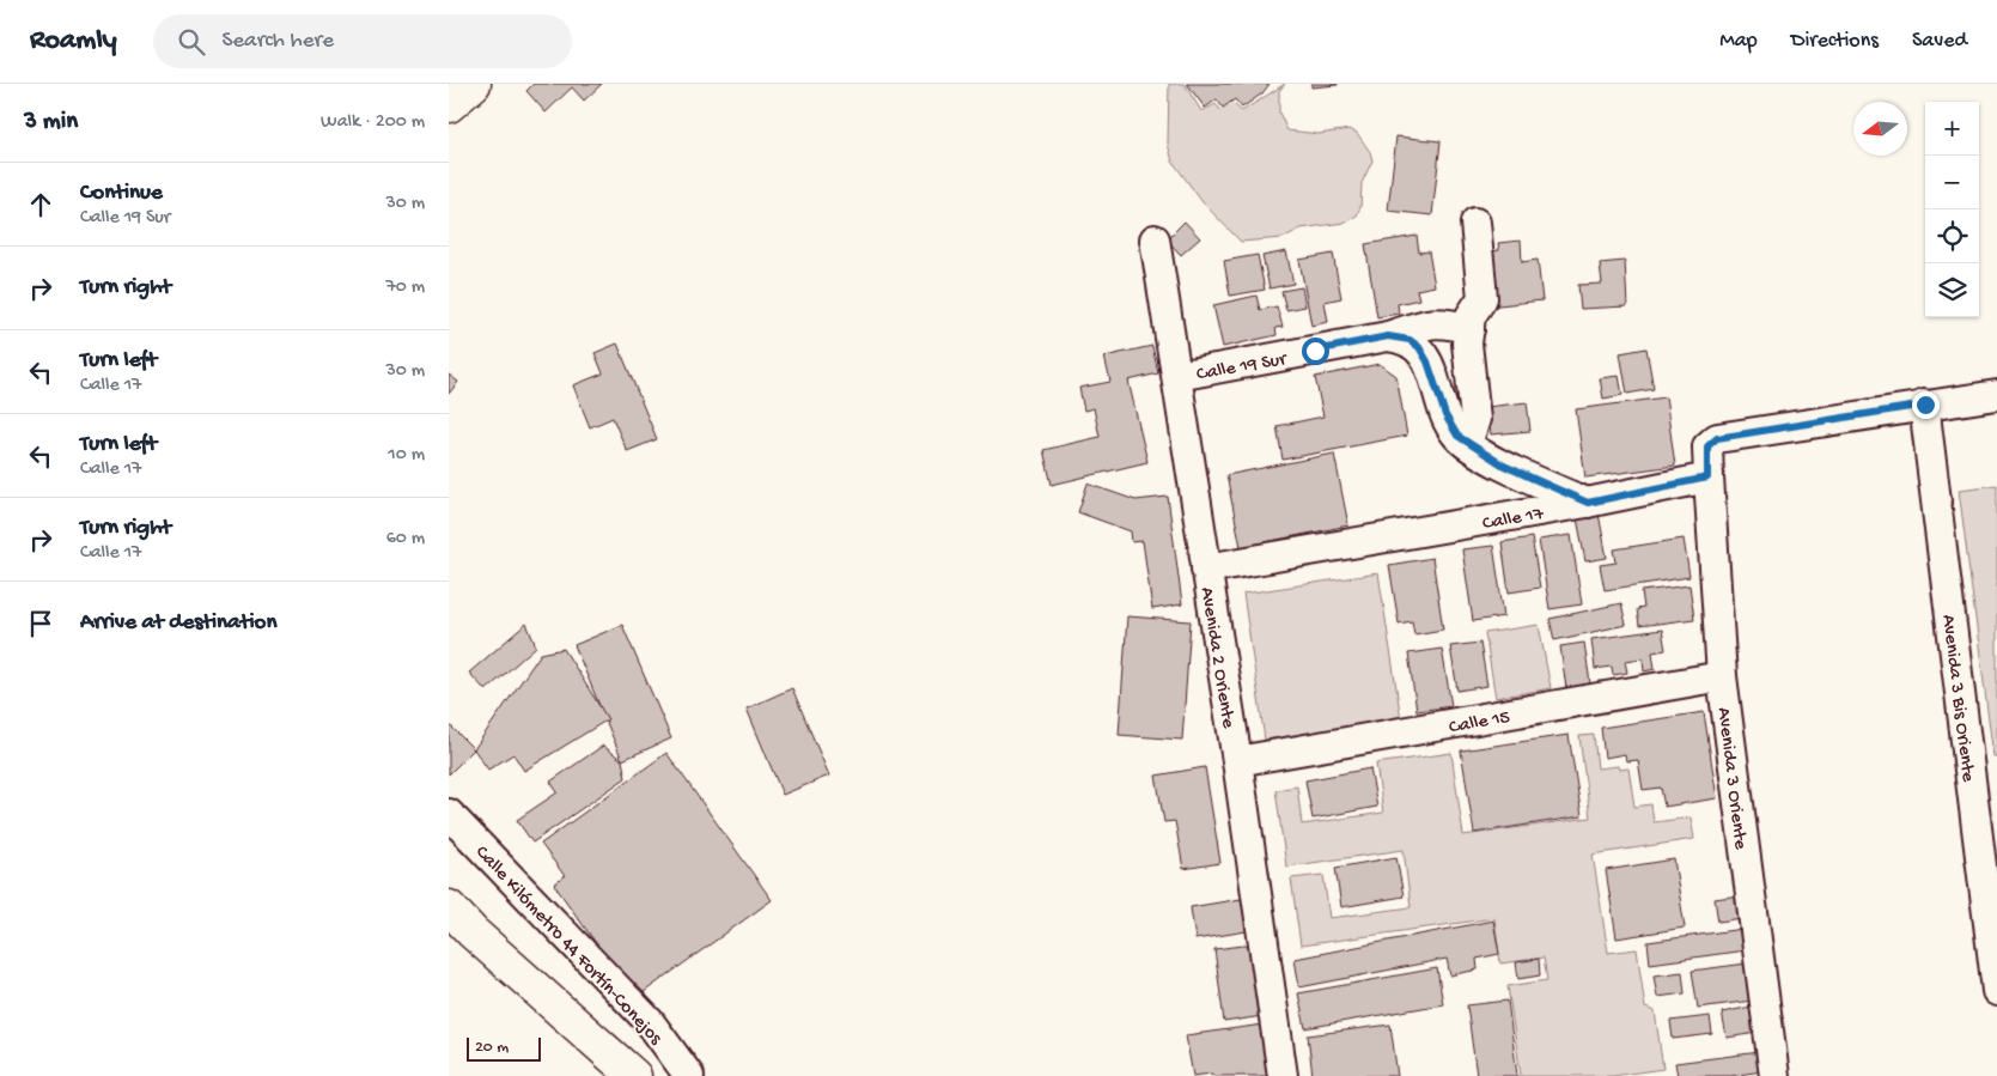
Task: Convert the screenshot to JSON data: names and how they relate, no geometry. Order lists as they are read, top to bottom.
{
  "streets": {
    "street": [
      "Calle 19 Sur",
      "Calle 17",
      "Avenida 2 Oriente",
      "Avenida 3 Bis Oriente",
      "Calle 15",
      "Avenida 3 Oriente",
      "Calle Kilómetro 44 Fortín-Conejos"
    ]
  },
  "crossings": [
    ["Calle 19 Sur", "Avenida 2 Oriente"],
    ["Calle 17", "Avenida 2 Oriente"],
    ["Calle 17", "Avenida 3 Oriente"],
    ["Avenida 2 Oriente", "Calle 15"],
    ["Calle 15", "Avenida 3 Oriente"]
  ],
  "scale_bar": "20 m",
  "north": "left",
  "page": {
    "header": "Roamly",
    "search": "Search here",
    "nav": ["Map", "Directions", "Saved"],
    "heading": ["3 min", "Walk · 200 m"],
    "map_buttons": ["+", "−"],
    "list": [
      ["Continue", "Calle 19 Sur", "30 m"],
      ["Turn right", "70 m"],
      ["Turn left", "Calle 17", "30 m"],
      ["Turn left", "Calle 17", "10 m"],
      ["Turn right", "Calle 17", "60 m"],
      "Arrive at destination"
    ],
    "scale": "20 m"
  }
}
